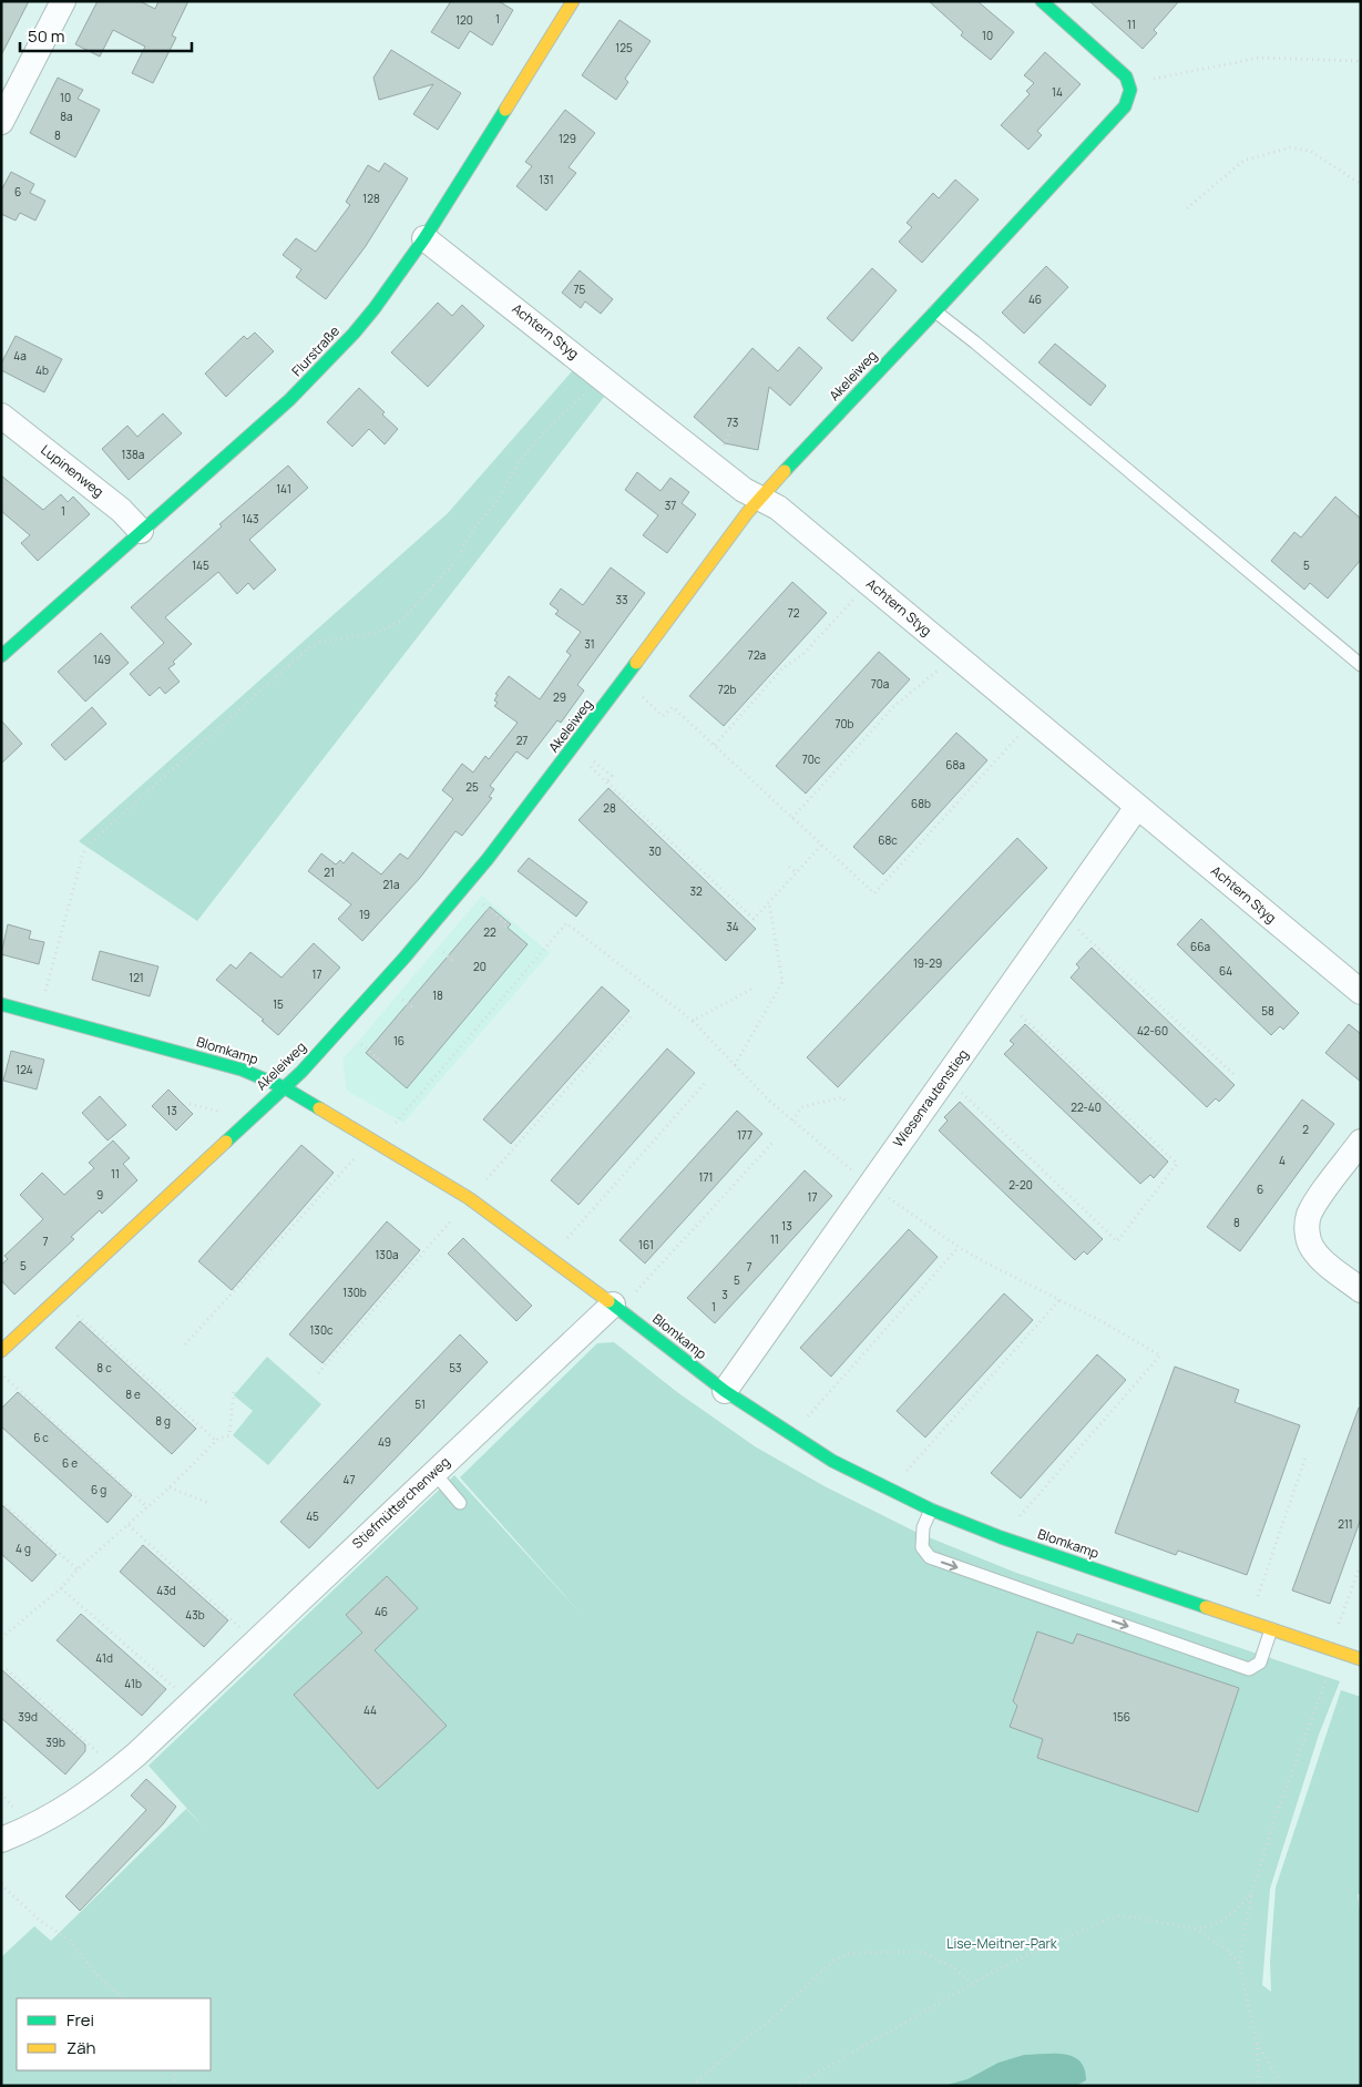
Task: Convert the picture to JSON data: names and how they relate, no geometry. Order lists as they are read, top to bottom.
{
  "streets": {
    "street": [
      "Achtern Styg",
      "Flurstraße",
      "Akeleiweg",
      "Lupinenweg",
      "Blomkamp",
      "Wiesenrautenstieg",
      "Stiefmütterchenweg"
    ]
  },
  "crossings": [
    ["Achtern Styg", "Flurstraße"],
    ["Achtern Styg", "Akeleiweg"],
    ["Achtern Styg", "Wiesenrautenstieg"],
    ["Flurstraße", "Lupinenweg"],
    ["Akeleiweg", "Blomkamp"],
    ["Blomkamp", "Wiesenrautenstieg"],
    ["Blomkamp", "Stiefmütterchenweg"]
  ],
  "parks": ["Lise-Meitner-Park"],
  "house_numbers": [
    "1",
    "120",
    "11",
    "10",
    "125",
    "14",
    "10",
    "8a",
    "8",
    "129",
    "131",
    "6",
    "128",
    "75",
    "46",
    "4a",
    "4b",
    "73",
    "138a",
    "141",
    "37",
    "1",
    "143",
    "145",
    "5",
    "33",
    "72",
    "31",
    "72a",
    "149",
    "70a",
    "72b",
    "29",
    "70b",
    "27",
    "70c",
    "68a",
    "25",
    "68b",
    "28",
    "68c",
    "30",
    "21",
    "21a",
    "32",
    "19",
    "34",
    "22",
    "66a",
    "19-29",
    "20",
    "64",
    "17",
    "121",
    "18",
    "15",
    "58",
    "42-60",
    "16",
    "124",
    "22-40",
    "13",
    "2",
    "177",
    "4",
    "11",
    "171",
    "2-20",
    "6",
    "9",
    "17",
    "8",
    "13",
    "11",
    "7",
    "161",
    "130a",
    "5",
    "7",
    "5",
    "130b",
    "3",
    "1",
    "130c",
    "8 c",
    "53",
    "8 e",
    "51",
    "8 g",
    "6 c",
    "49",
    "6 e",
    "47",
    "6 g",
    "45",
    "211",
    "4 g",
    "43d",
    "46",
    "43b",
    "41d",
    "41b",
    "44",
    "39d",
    "156",
    "39b"
  ],
  "legend": ["Frei", "Zäh"],
  "scale_bar": "50 m"
}
